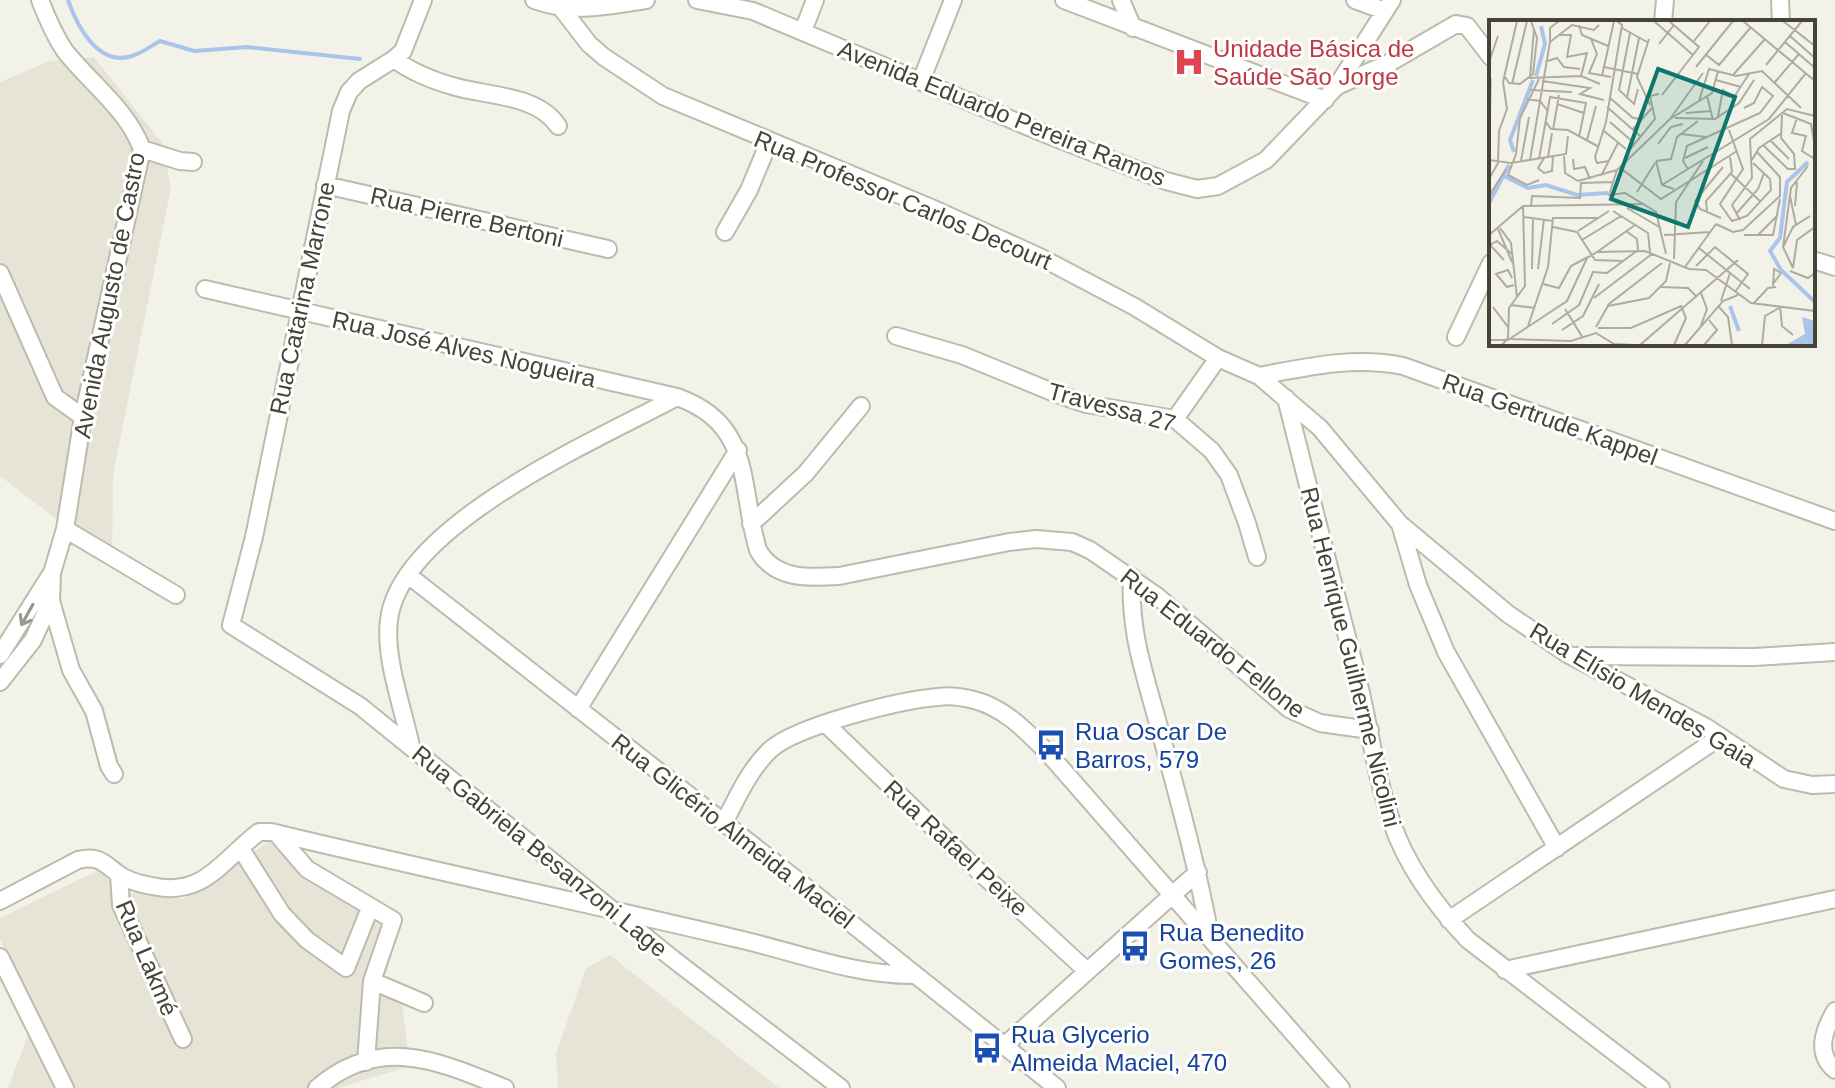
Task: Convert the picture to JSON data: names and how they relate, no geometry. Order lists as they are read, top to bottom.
{
  "streets": {
    "street": [
      "Avenida Eduardo Pereira Ramos",
      "Rua Professor Carlos Decourt",
      "Rua Pierre Bertoni",
      "Avenida Augusto de Castro",
      "Rua Catarina Marrone",
      "Rua José Alves Nogueira",
      "Travessa 27",
      "Rua Gertrude Kappel",
      "Rua Eduardo Fellone",
      "Rua Henrique Guilherme Nicolini",
      "Rua Elísio Mendes Gaia",
      "Rua Glicério Almeida Maciel",
      "Rua Rafael Peixe",
      "Rua Gabriela Besanzoni Lage",
      "Rua Lakmé"
    ]
  },
  "crossings": [
    ["Rua Professor Carlos Decourt", "Rua Gertrude Kappel"],
    ["Rua Professor Carlos Decourt", "Rua Elísio Mendes Gaia"],
    ["Rua Pierre Bertoni", "Rua Catarina Marrone"],
    ["Rua Catarina Marrone", "Rua José Alves Nogueira"],
    ["Rua Catarina Marrone", "Rua Gabriela Besanzoni Lage"],
    ["Rua José Alves Nogueira", "Rua Eduardo Fellone"],
    ["Rua Gertrude Kappel", "Rua Elísio Mendes Gaia"],
    ["Rua Eduardo Fellone", "Rua Henrique Guilherme Nicolini"],
    ["Rua Henrique Guilherme Nicolini", "Rua Elísio Mendes Gaia"]
  ],
  "places": {
    "hospital": ["Unidade Básica de Saúde São Jorge"],
    "bus stop": ["Rua Oscar De Barros, 579", "Rua Benedito Gomes, 26", "Rua Glycerio Almeida Maciel, 470"]
  }
}
